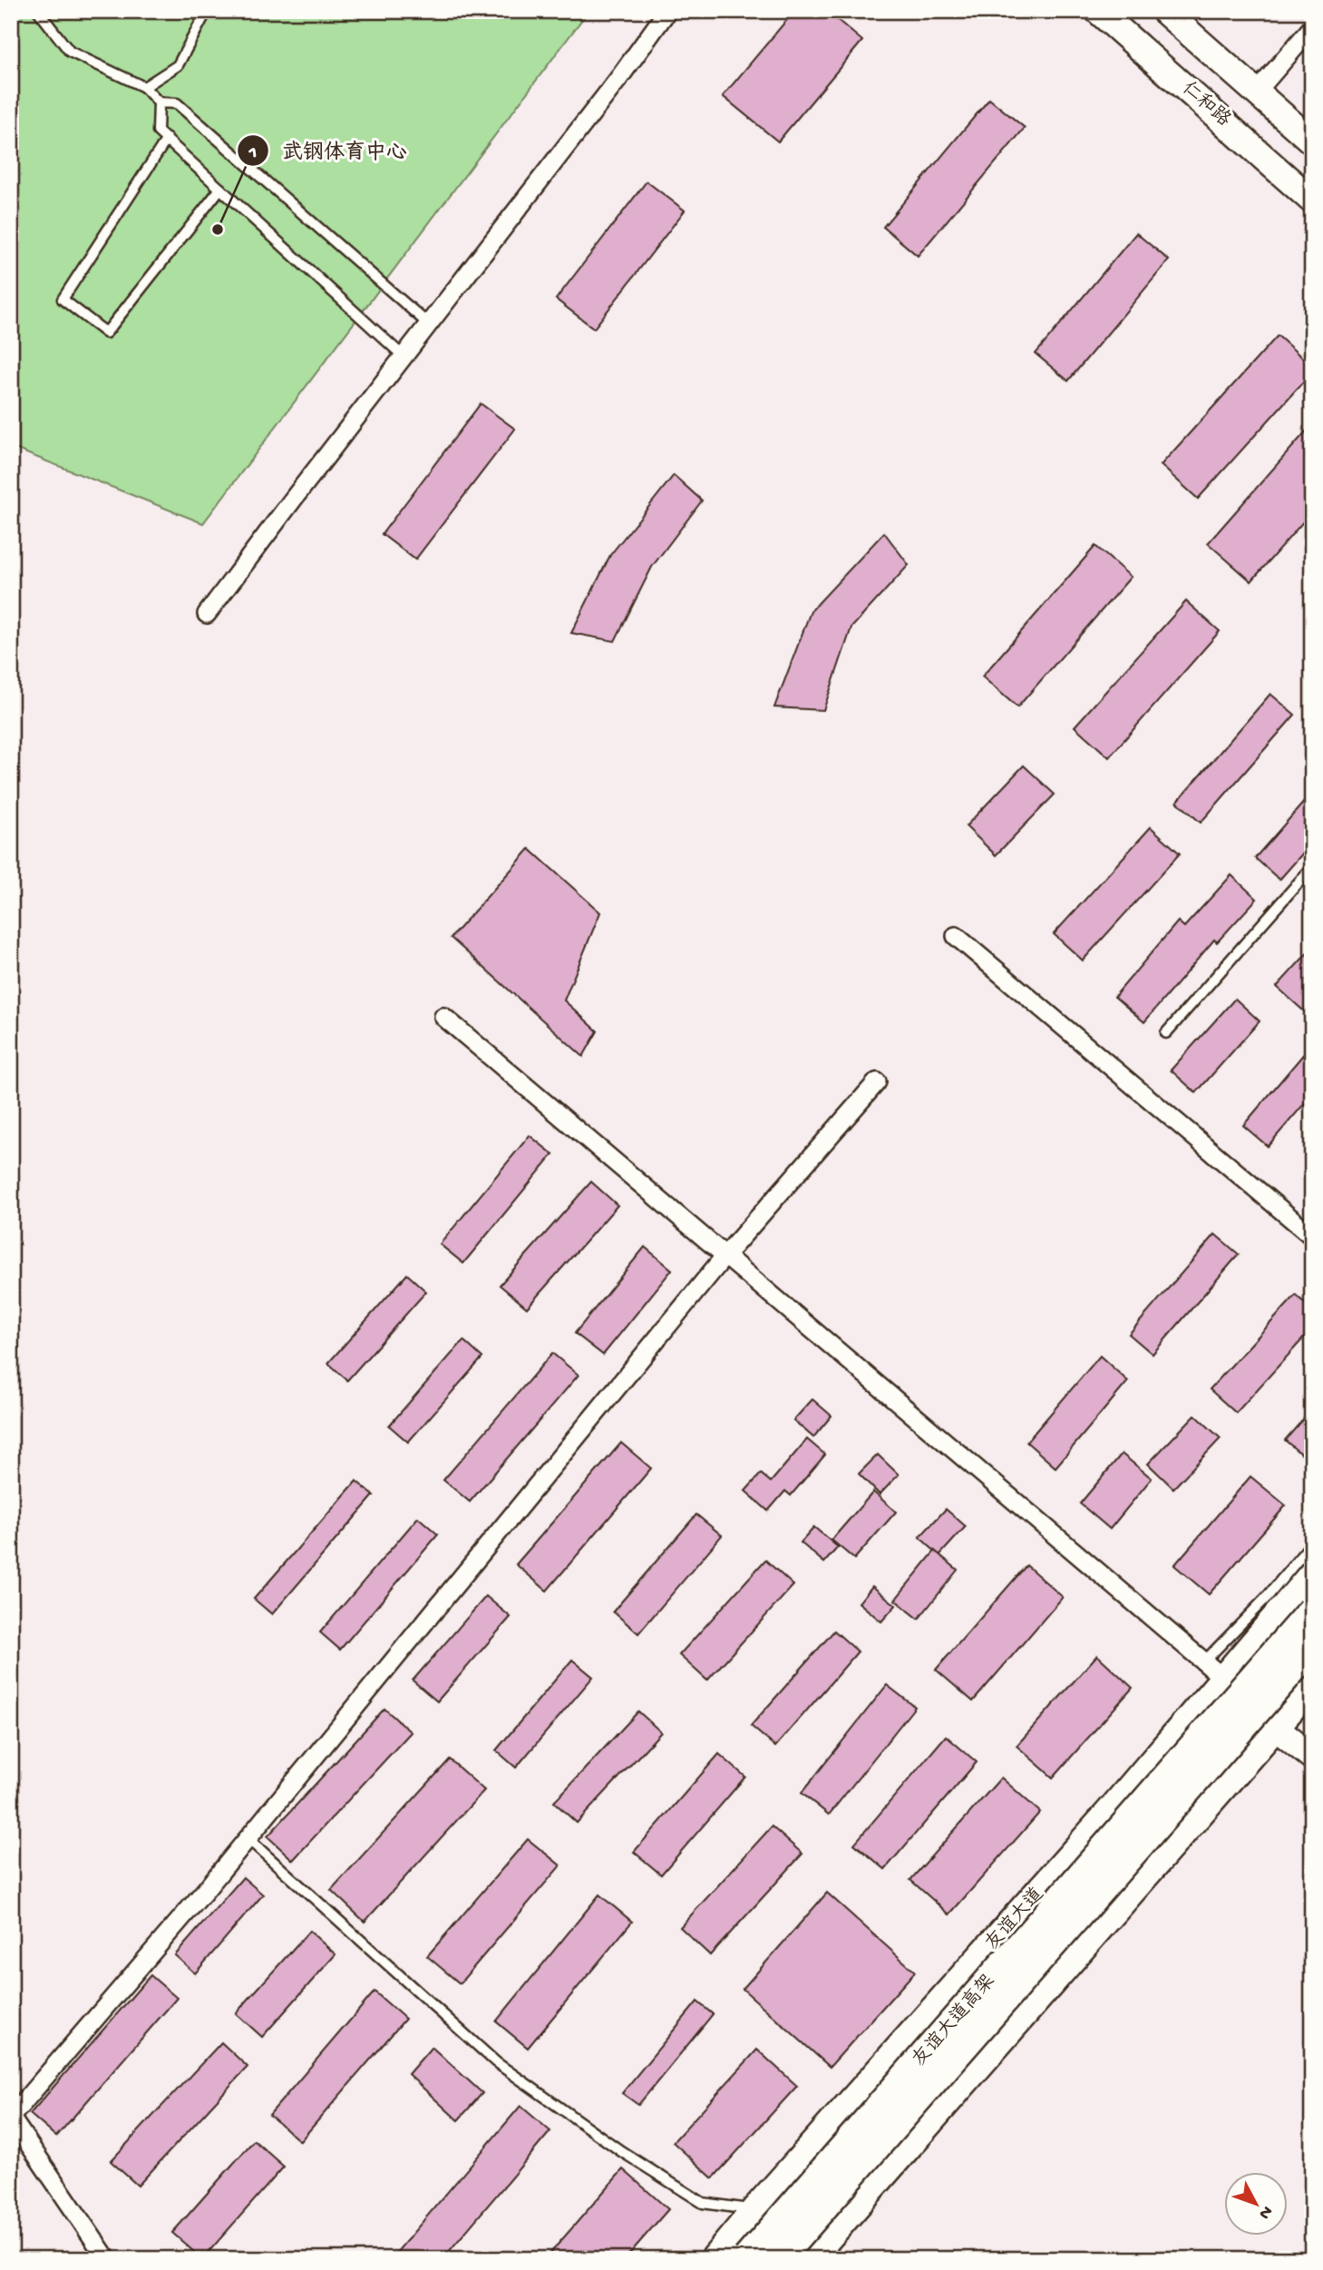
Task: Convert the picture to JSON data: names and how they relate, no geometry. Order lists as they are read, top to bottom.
{
  "streets": {
    "main road": ["仁和路", "友谊大道", "友谊大道高架"]
  },
  "places": ["武钢体育中心"],
  "north": "bottom right"
}
